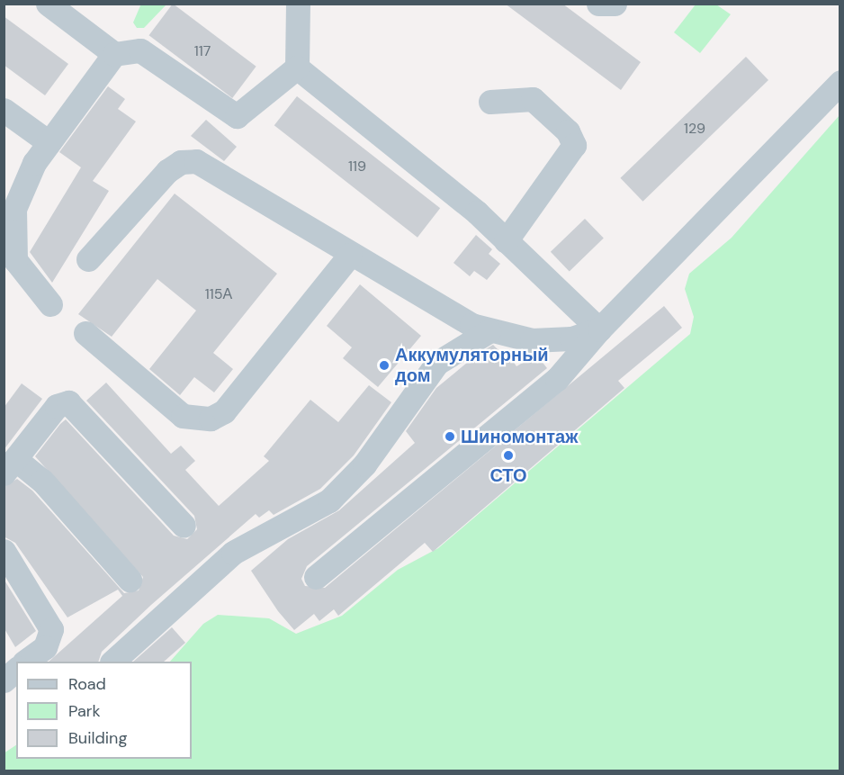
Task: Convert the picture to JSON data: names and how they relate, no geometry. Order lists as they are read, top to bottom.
{
  "places": ["Аккумуляторный дом", "Шиномонтаж", "СТО"],
  "house_numbers": [
    "117",
    "129",
    "119",
    "115А"
  ],
  "legend": ["Road", "Park", "Building"]
}
